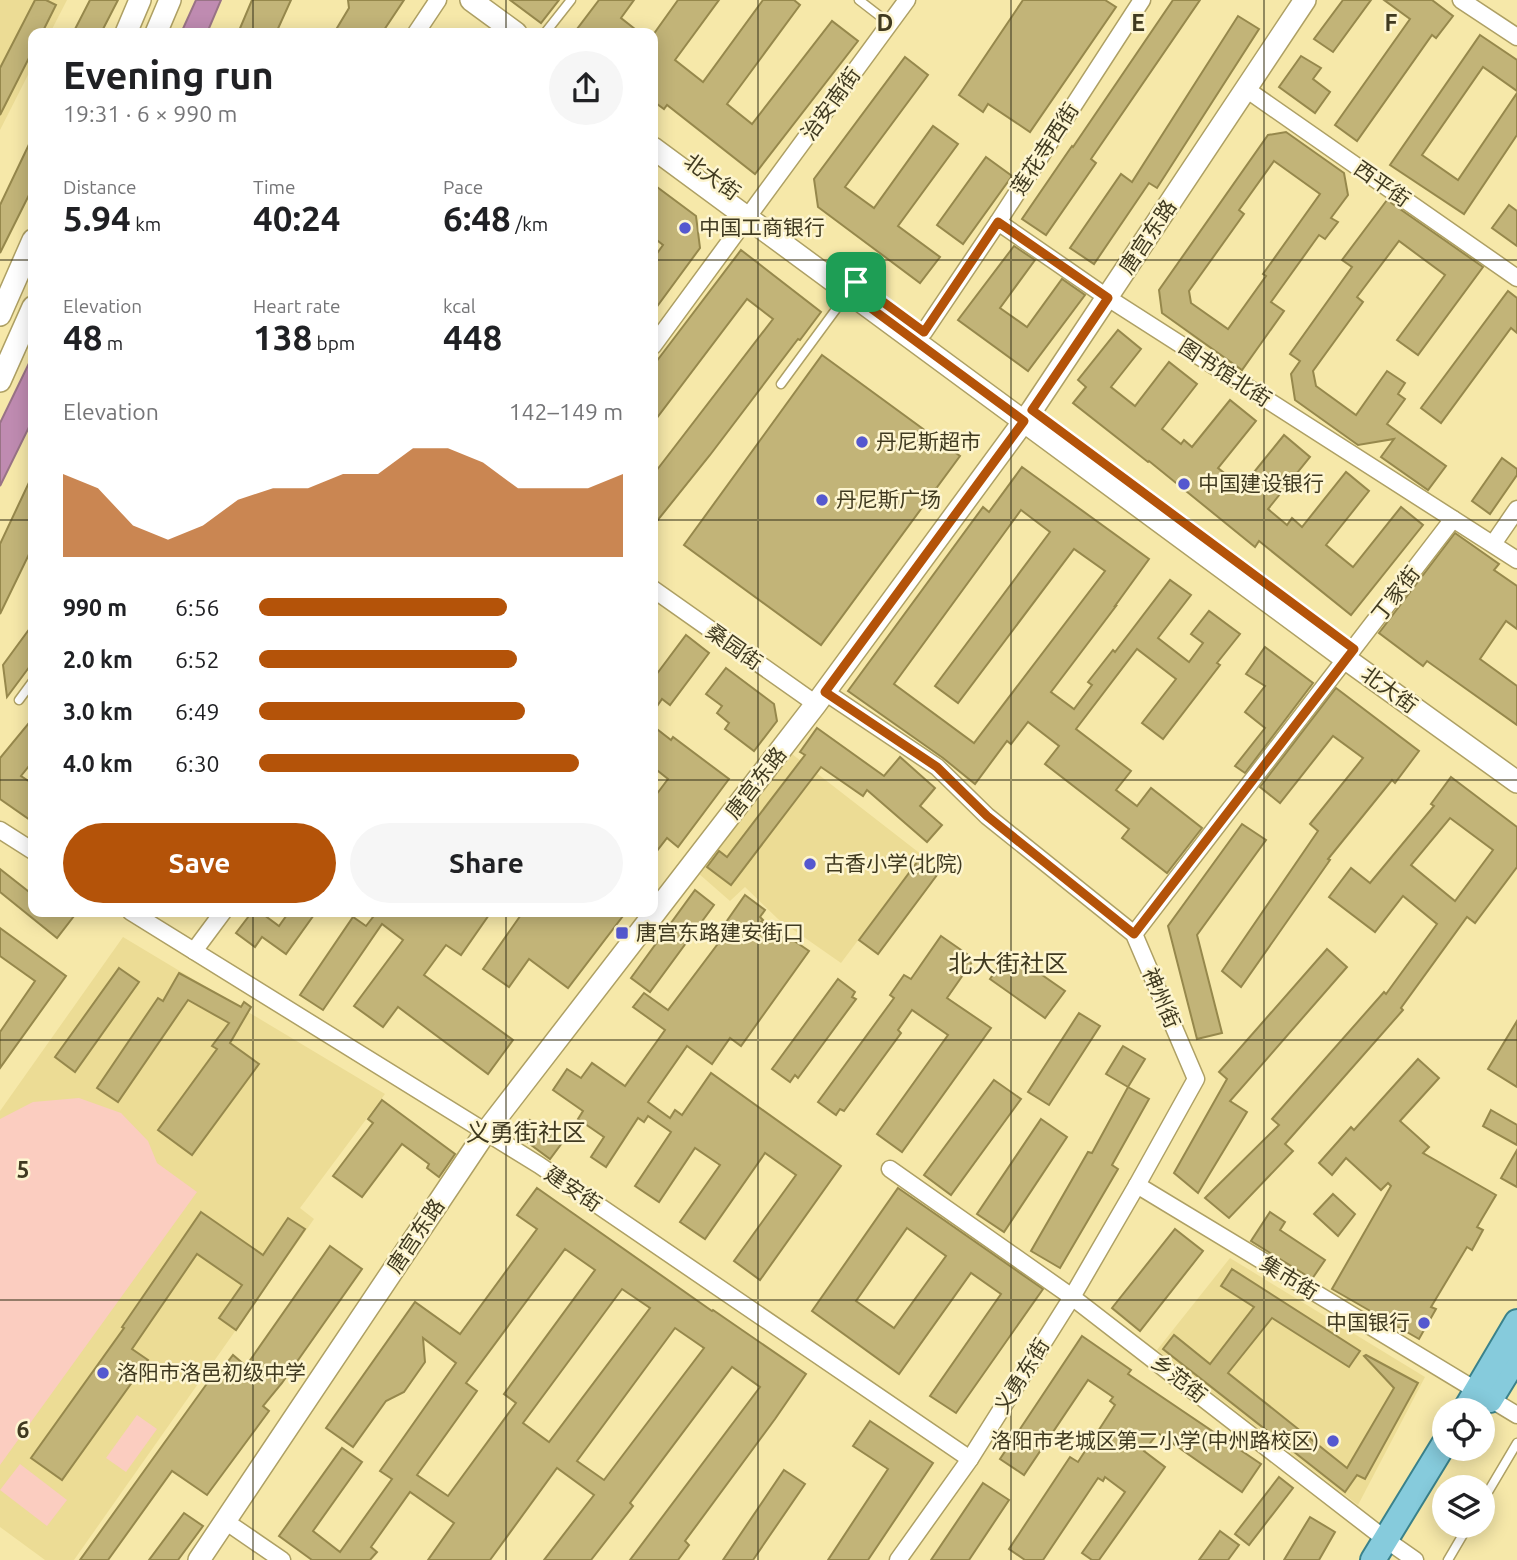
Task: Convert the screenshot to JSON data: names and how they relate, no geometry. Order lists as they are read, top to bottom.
{
  "streets": {
    "street": [
      "治安南街",
      "莲花寺西街",
      "北大街",
      "西平街",
      "唐宫东路",
      "图书馆北街",
      "丁家街",
      "桑园街",
      "神州街",
      "建安街",
      "集市街",
      "义勇东街",
      "乡范街"
    ]
  },
  "crossings": [
    ["治安南街", "北大街"],
    ["莲花寺西街", "北大街"],
    ["莲花寺西街", "图书馆北街"],
    ["北大街", "唐宫东路"],
    ["北大街", "丁家街"],
    ["西平街", "唐宫东路"],
    ["唐宫东路", "图书馆北街"],
    ["唐宫东路", "桑园街"],
    ["唐宫东路", "神州街"],
    ["唐宫东路", "建安街"],
    ["图书馆北街", "丁家街"],
    ["丁家街", "神州街"],
    ["桑园街", "神州街"],
    ["神州街", "集市街"],
    ["神州街", "义勇东街"],
    ["建安街", "义勇东街"],
    ["集市街", "义勇东街"],
    ["义勇东街", "乡范街"]
  ],
  "districts": ["北大街社区", "义勇街社区"],
  "places": {
    "other": [
      "中国工商银行",
      "丹尼斯超市",
      "中国建设银行",
      "丹尼斯广场",
      "古香小学(北院)",
      "中国银行",
      "洛阳市洛邑初级中学",
      "洛阳市老城区第二小学(中州路校区)"
    ],
    "transit": ["唐宫东路建安街口"]
  },
  "page": {
    "heading": ["Evening run", "19:31 · 6 × 990 m"],
    "stats": [
      ["Distance", "5.94 km"],
      ["Time", "40:24"],
      ["Pace", "6:48 /km"],
      ["Elevation", "48 m"],
      ["Heart rate", "138 bpm"],
      ["kcal", "448"]
    ],
    "chart": ["Elevation", "142–149 m"],
    "list": [
      {
        "name": "990 m",
        "note": "6:56"
      },
      {
        "name": "2.0 km",
        "note": "6:52"
      },
      {
        "name": "3.0 km",
        "note": "6:49"
      },
      {
        "name": "4.0 km",
        "note": "6:30"
      }
    ],
    "buttons": ["Save", "Share"]
  },
  "grid": {
    "columns": ["D", "E", "F"],
    "rows": ["5", "6"]
  }
}
